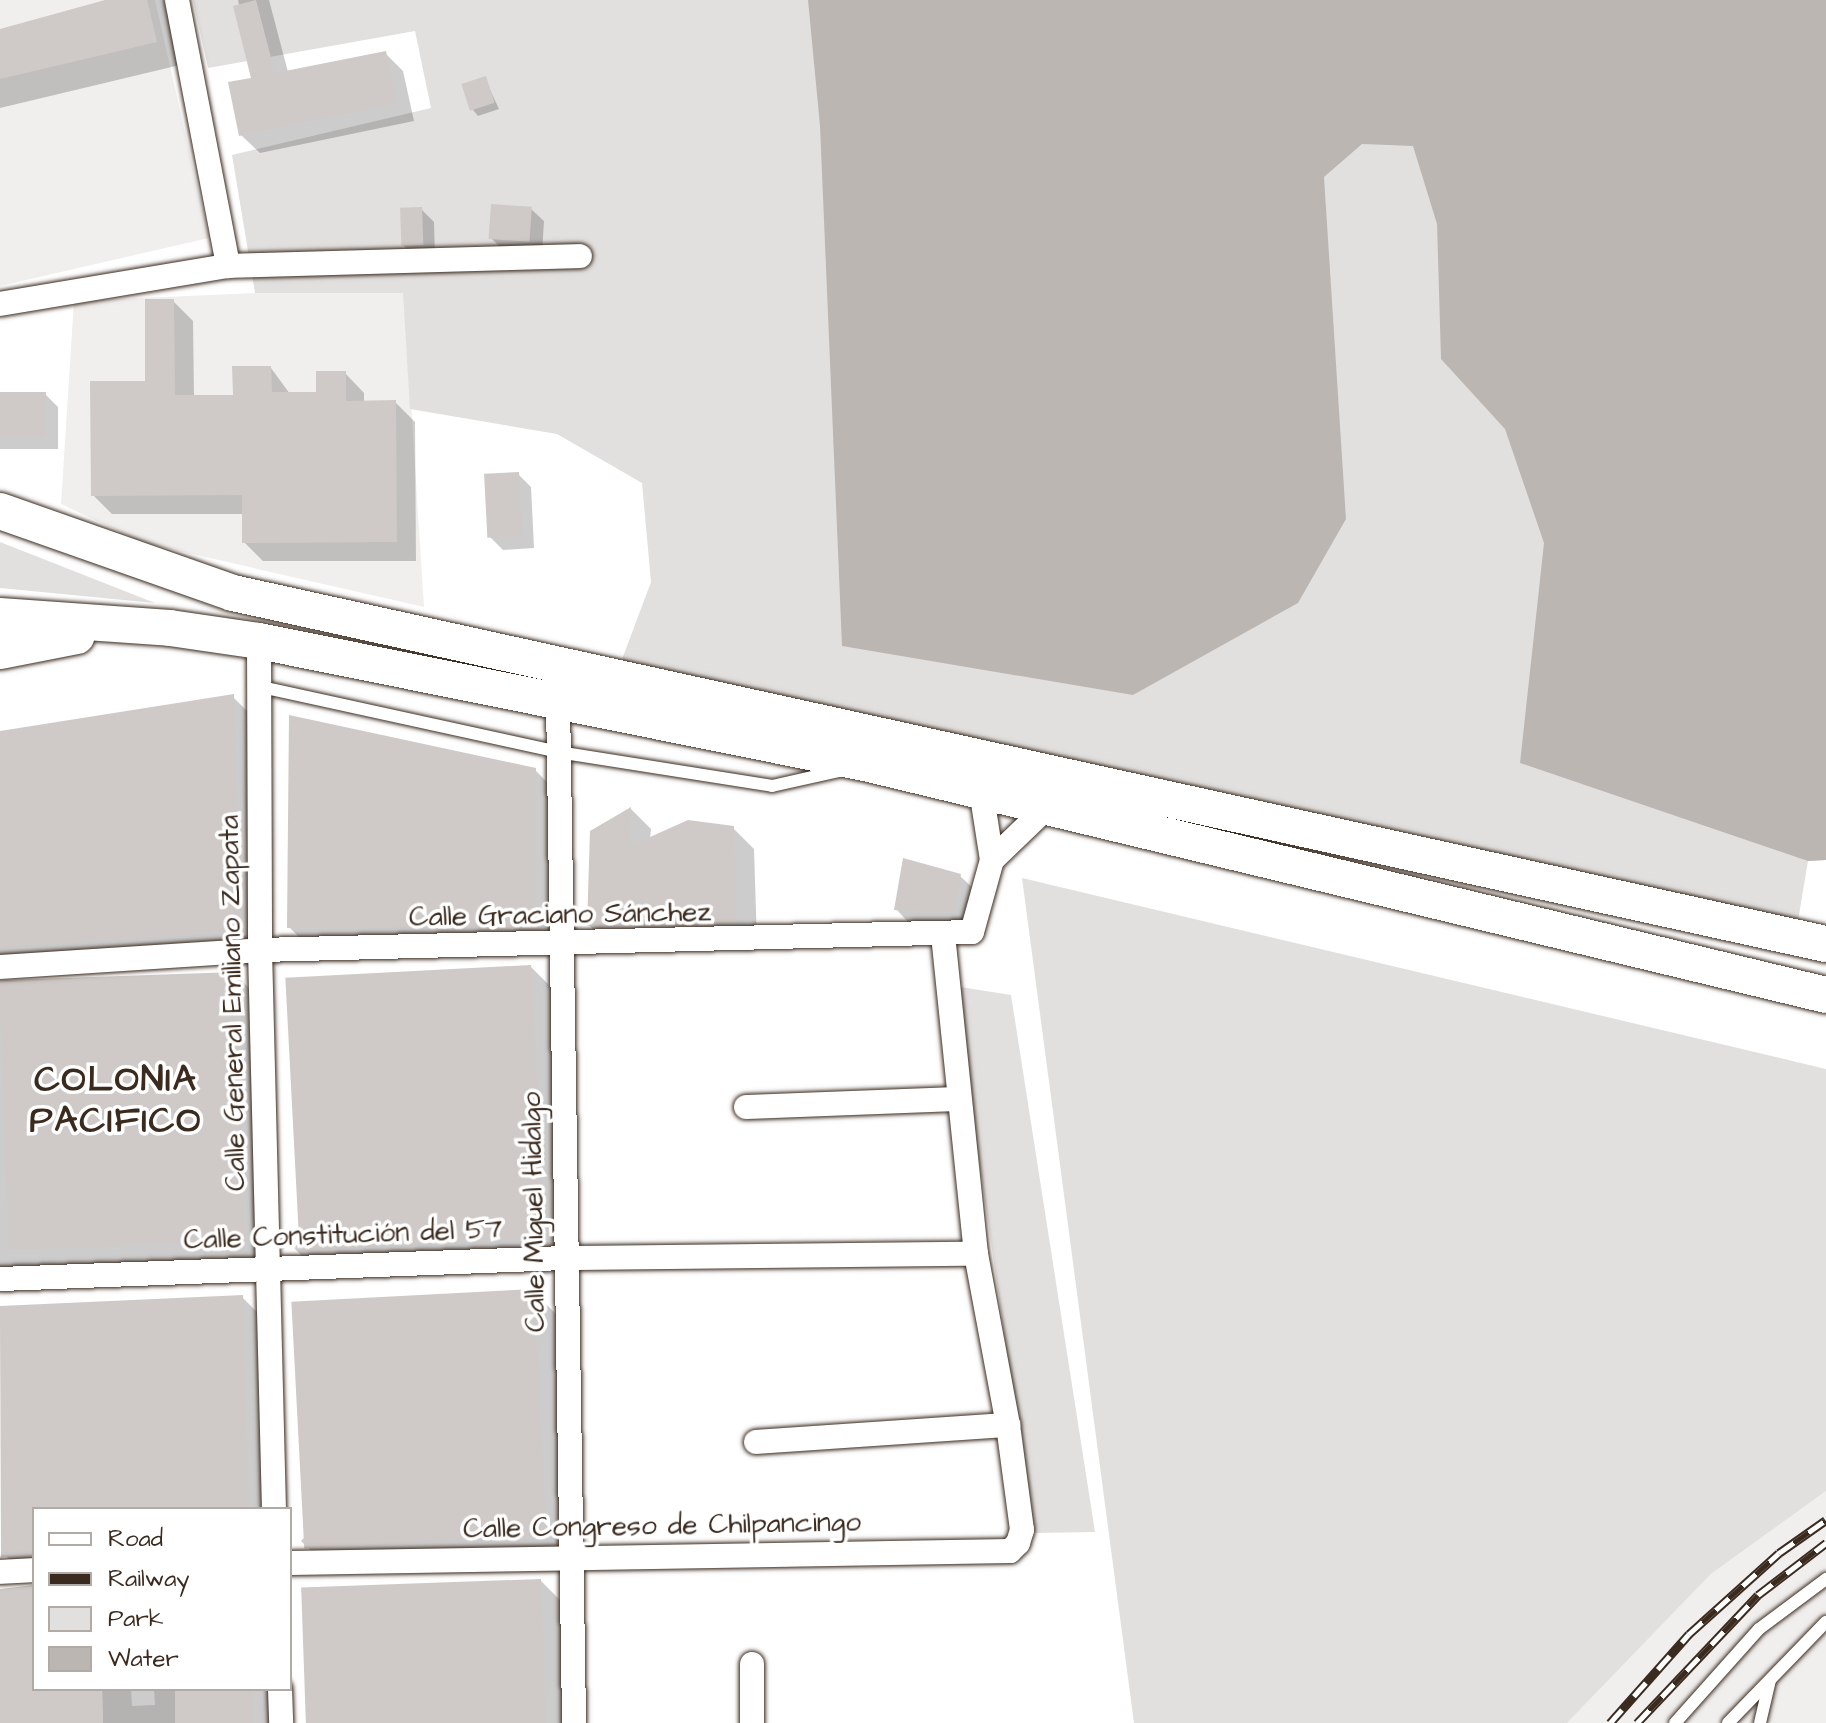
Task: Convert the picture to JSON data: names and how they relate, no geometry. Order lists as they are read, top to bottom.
{
  "streets": {
    "street": [
      "Calle Graciano Sánchez",
      "Calle General Emiliano Zapata",
      "Calle Miguel Hidalgo",
      "Calle Constitución del 57",
      "Calle Congreso de Chilpancingo"
    ]
  },
  "crossings": [
    ["Calle Graciano Sánchez", "Calle General Emiliano Zapata"],
    ["Calle Graciano Sánchez", "Calle Miguel Hidalgo"],
    ["Calle General Emiliano Zapata", "Calle Constitución del 57"],
    ["Calle Miguel Hidalgo", "Calle Constitución del 57"],
    ["Calle Miguel Hidalgo", "Calle Congreso de Chilpancingo"]
  ],
  "districts": ["COLONIA PACIFICO"],
  "legend": [
    "Road",
    "Railway",
    "Park",
    "Water"
  ]
}
